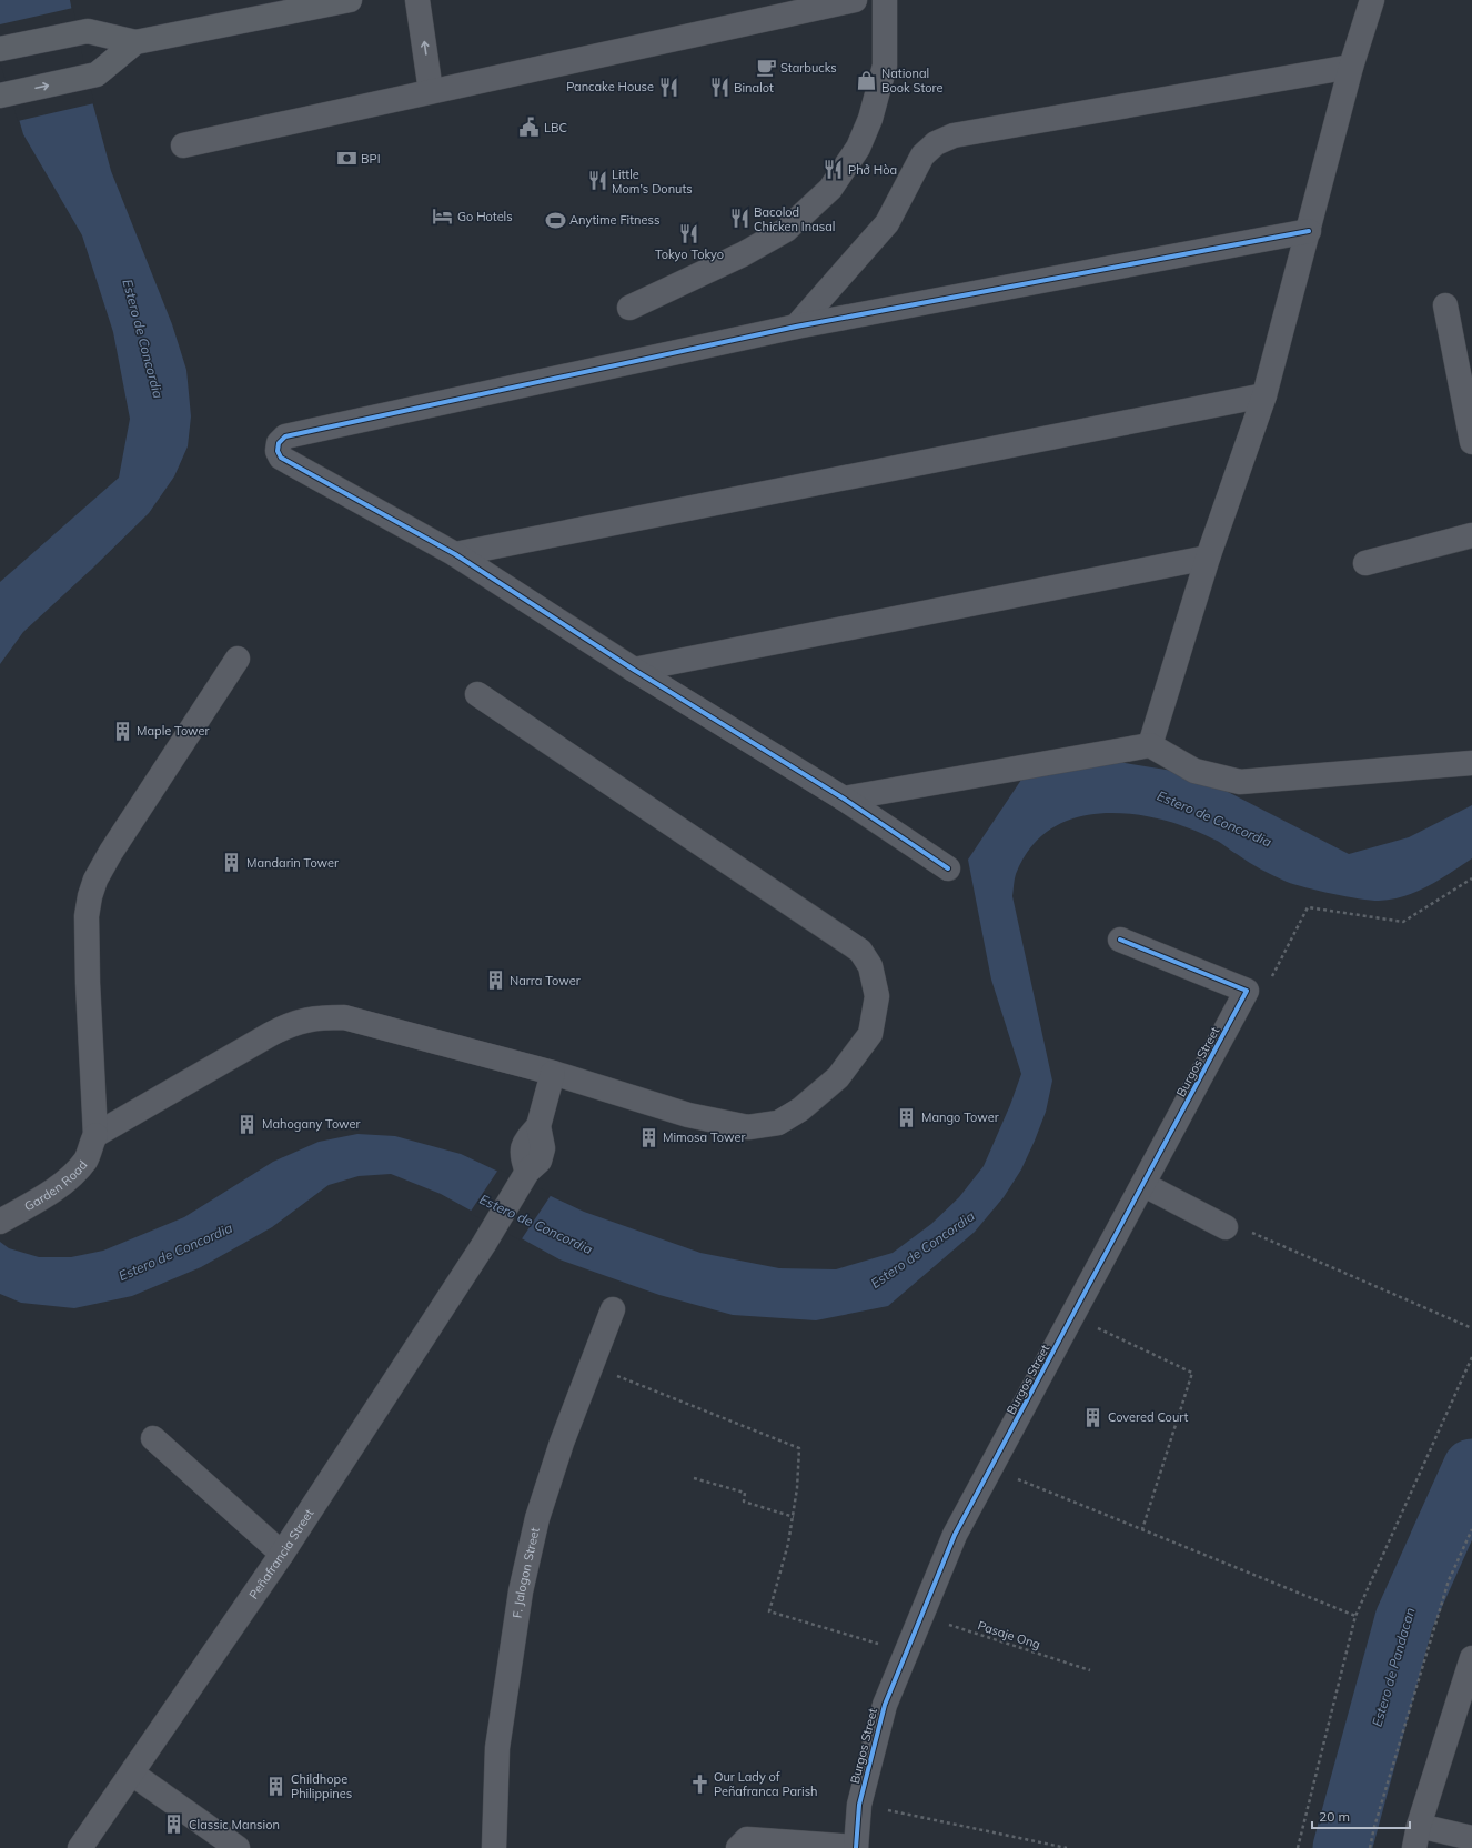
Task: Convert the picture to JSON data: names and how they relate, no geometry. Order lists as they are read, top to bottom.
{
  "streets": {
    "street": [
      "Burgos Street",
      "Garden Road",
      "Peñafrancia Street",
      "F. Jalogon Street"
    ],
    "path": ["Pasaje Ong"]
  },
  "crossings": [
    ["Burgos Street", "Pasaje Ong"]
  ],
  "water": ["Estero de Concordia", "Estero de Pandacan"],
  "places": {
    "cafe": ["Starbucks"],
    "shop": ["National Book Store"],
    "restaurant": [
      "Pancake House",
      "Binalot",
      "Phở Hòa",
      "Little Mom's Donuts",
      "Bacolod Chicken Inasal",
      "Tokyo Tokyo"
    ],
    "public building": ["LBC"],
    "bank": ["BPI"],
    "hotel": ["Go Hotels"],
    "sports": ["Anytime Fitness"],
    "building": [
      "Maple Tower",
      "Mandarin Tower",
      "Narra Tower",
      "Mango Tower",
      "Mahogany Tower",
      "Mimosa Tower",
      "Covered Court",
      "Childhope Philippines",
      "Classic Mansion"
    ],
    "church": ["Our Lady of Peñafranca Parish"]
  },
  "scale_bar": "20 m"
}
